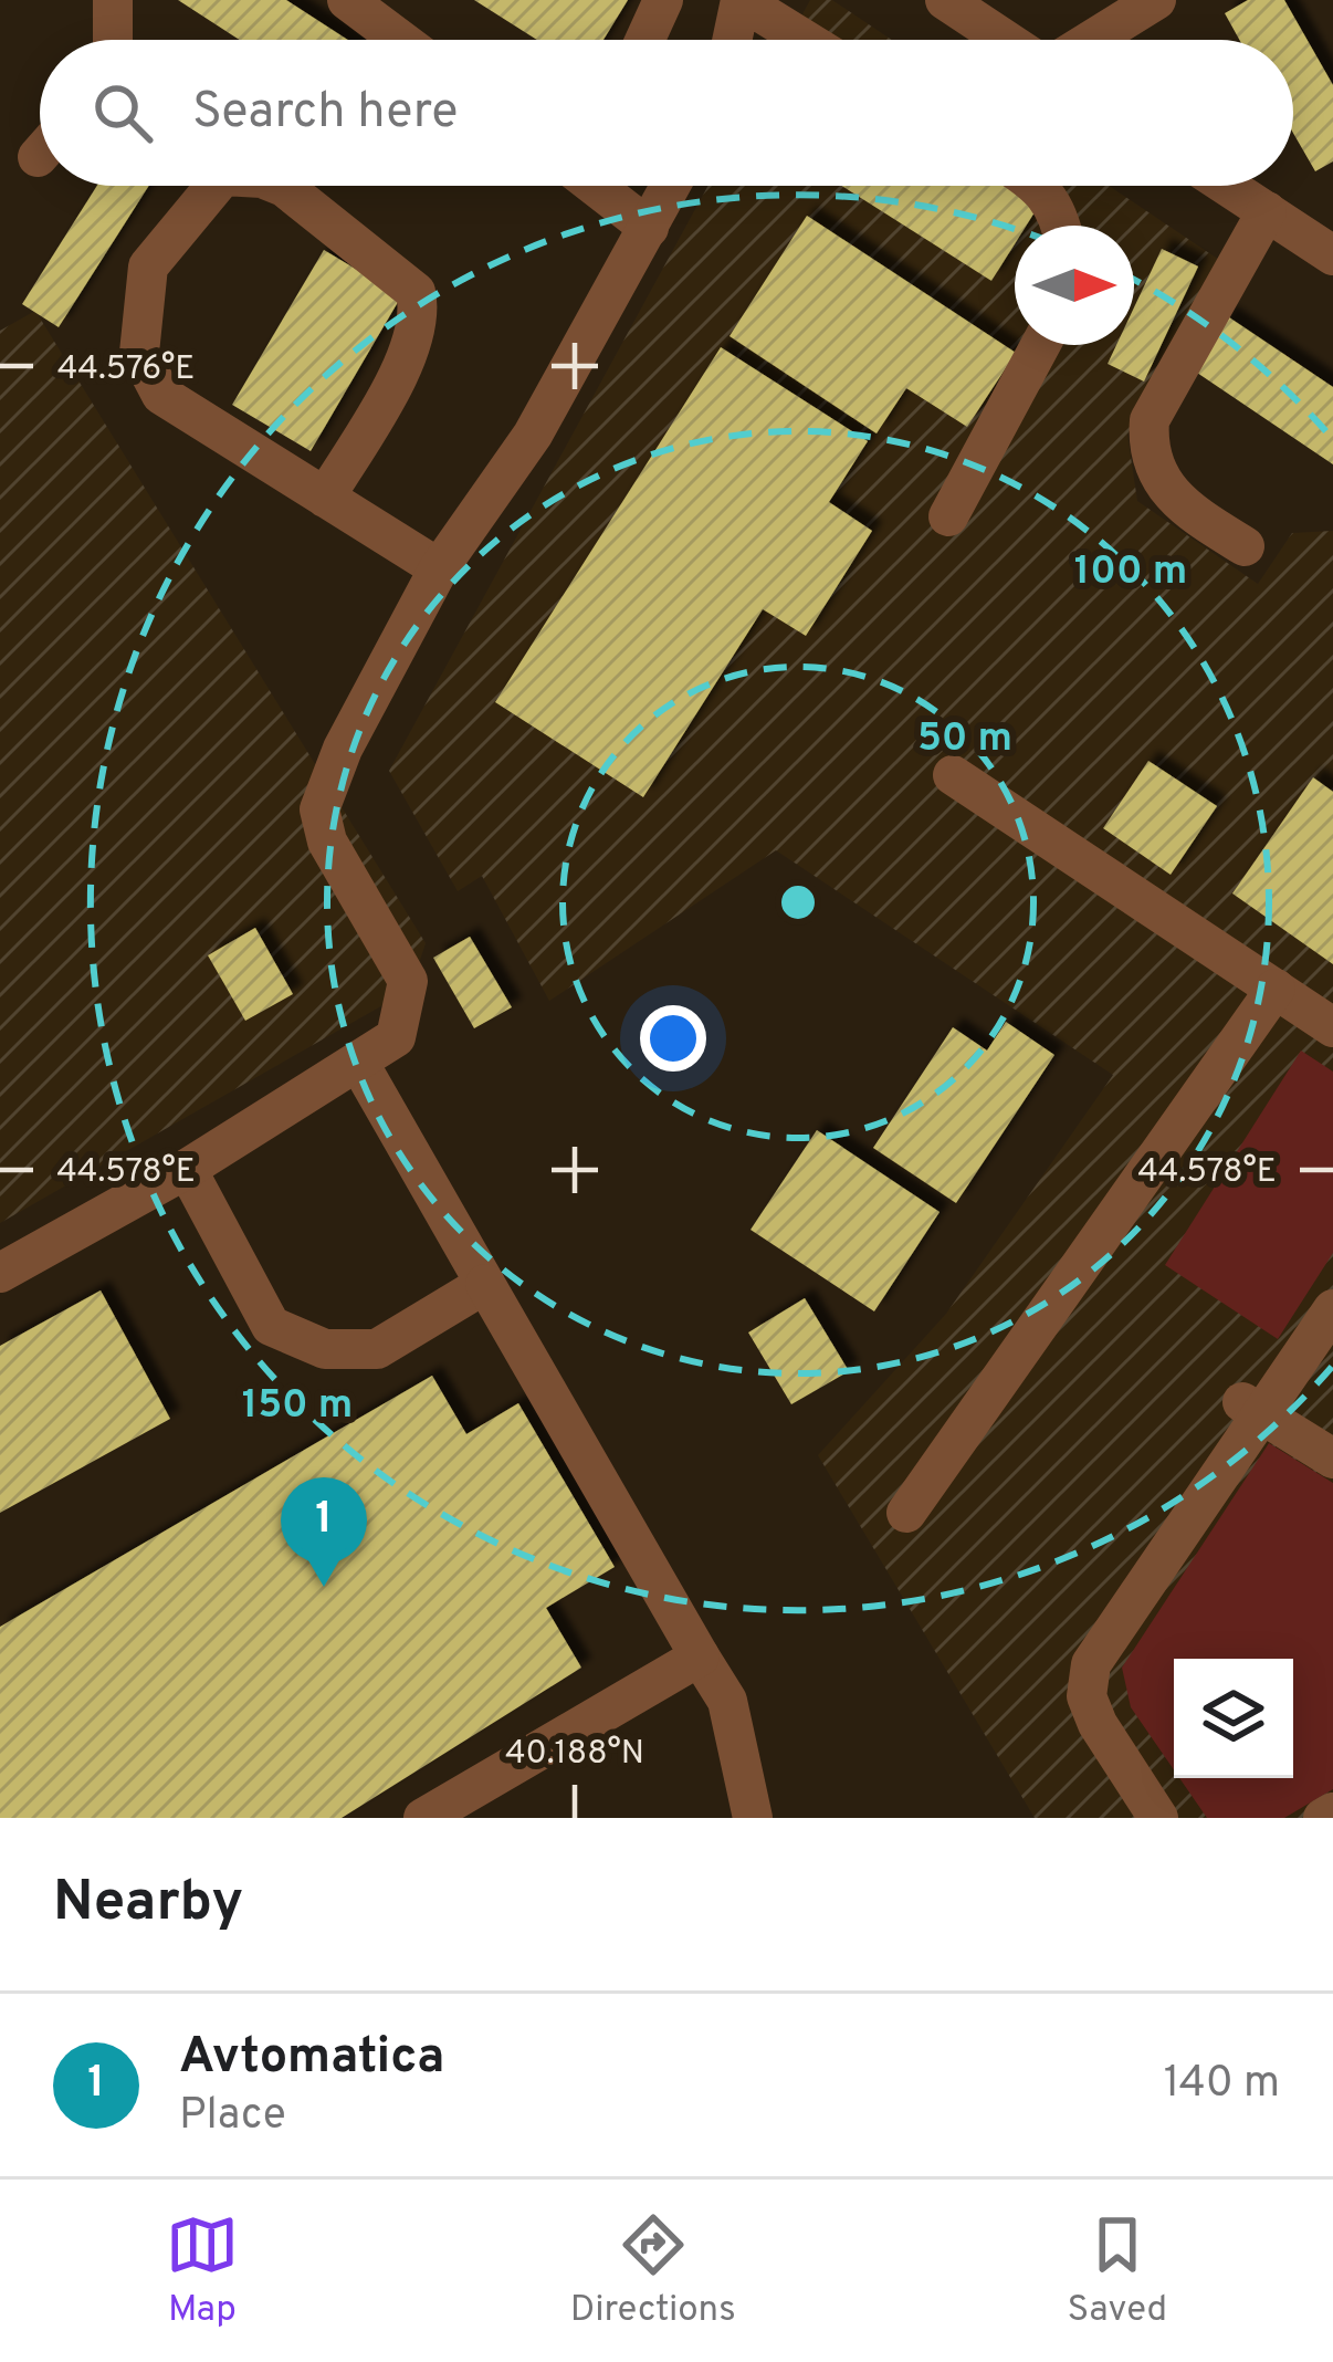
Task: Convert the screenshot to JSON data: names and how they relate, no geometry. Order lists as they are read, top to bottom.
{
  "north": "right",
  "page": {
    "search": "Search here",
    "pins": "1",
    "heading": "Nearby",
    "list": [
      {
        "mark": "1",
        "name": "Avtomatica",
        "note": "Place",
        "value": "140 m"
      }
    ],
    "nav": ["Map", "Directions", "Saved"]
  },
  "coordinates": ["44.576°E", "44.578°E", "40.188°N"],
  "rings": ["100 m", "50 m", "150 m"]
}
